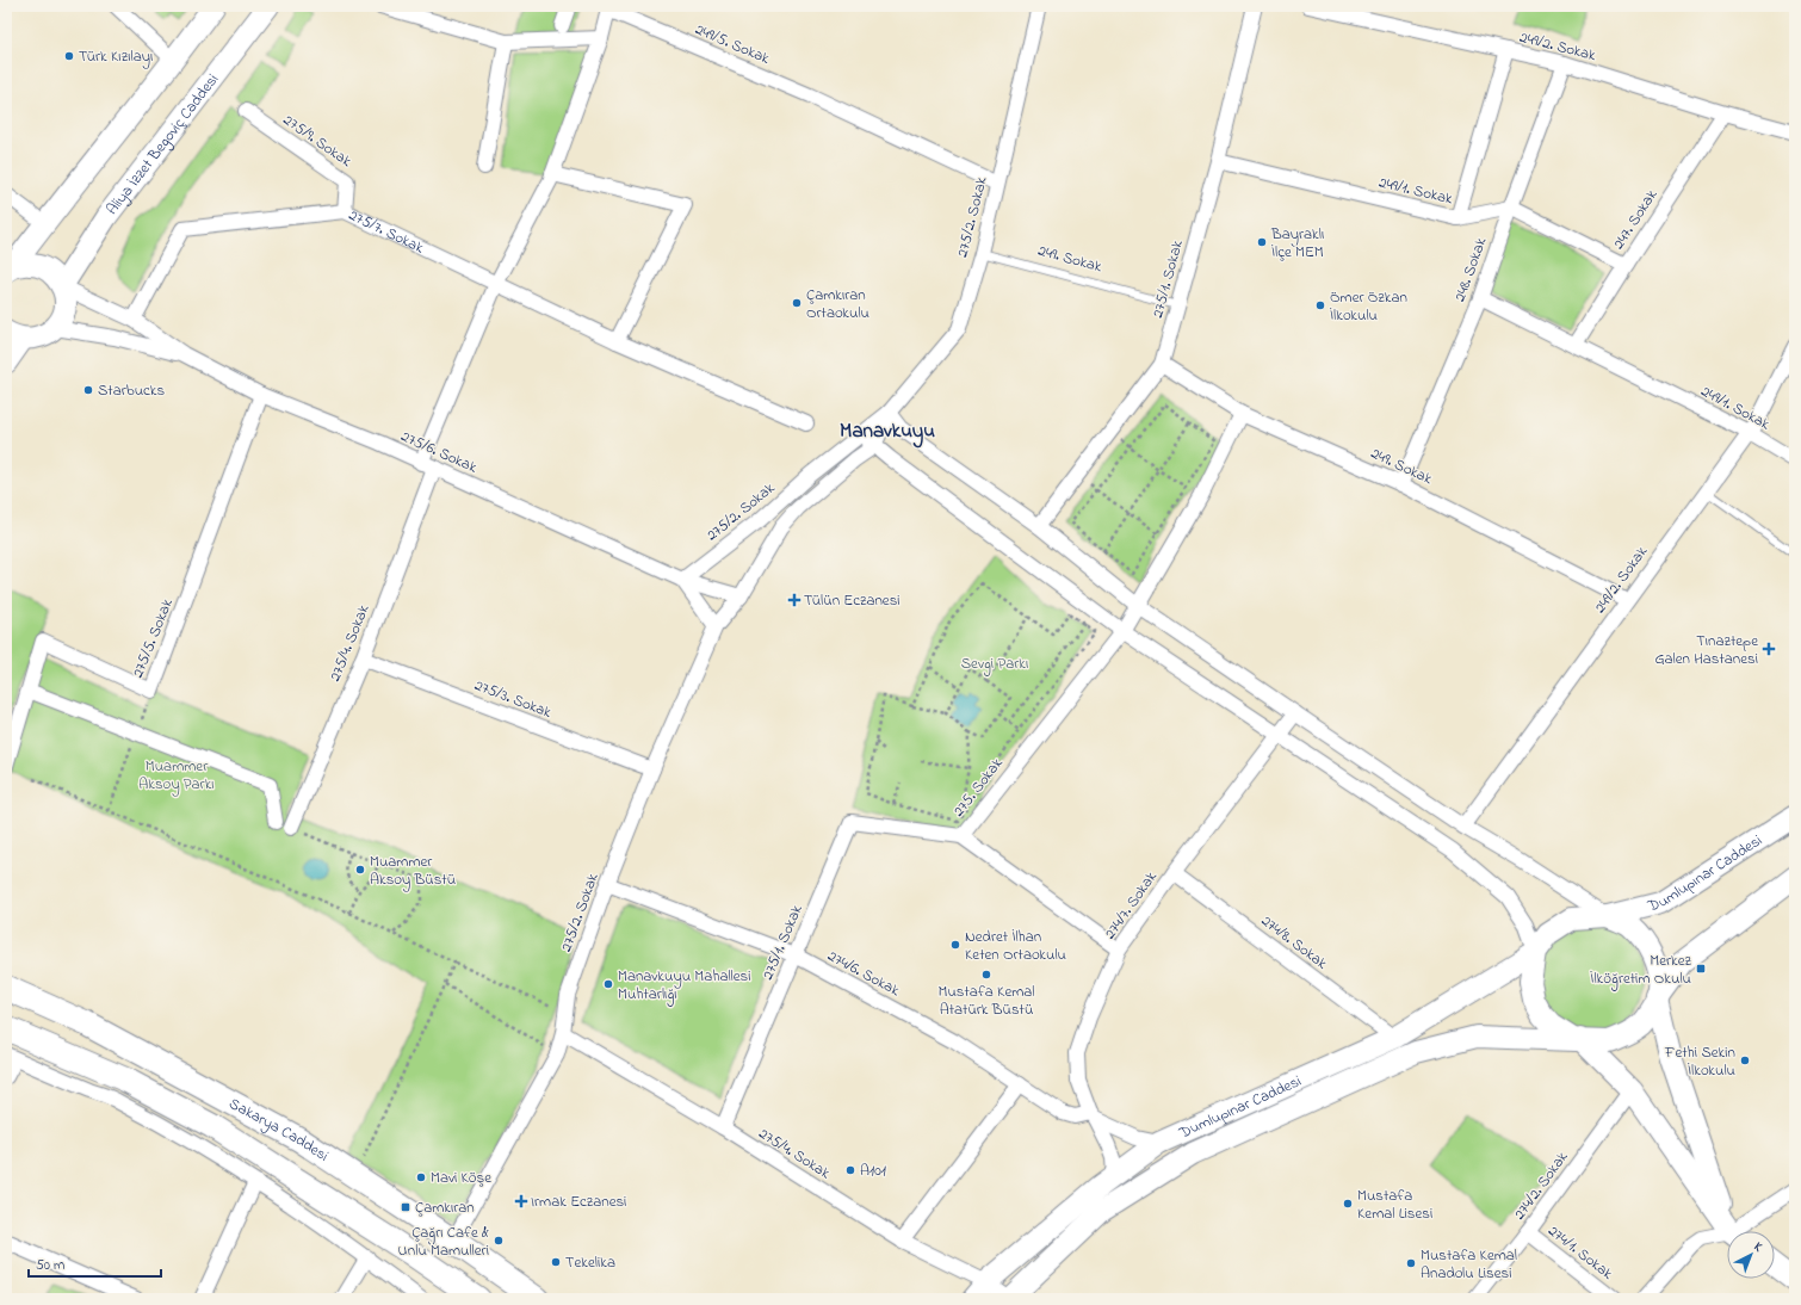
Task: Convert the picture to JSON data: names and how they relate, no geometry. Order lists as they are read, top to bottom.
{
  "streets": {
    "main road": ["Aliya İzzet Begoviç Caddesi", "Dumlupınar Caddesi", "Sakarya Caddesi"],
    "street": [
      "249/5. Sokak",
      "249/2. Sokak",
      "275/9. Sokak",
      "249/1. Sokak",
      "275/2. Sokak",
      "247. Sokak",
      "275/7. Sokak",
      "249. Sokak",
      "248. Sokak",
      "275/1. Sokak",
      "275/6. Sokak",
      "275/5. Sokak",
      "275/4. Sokak",
      "275/3. Sokak",
      "275. Sokak",
      "274/7. Sokak",
      "274/8. Sokak",
      "274/6. Sokak",
      "274/2. Sokak",
      "274/1. Sokak"
    ]
  },
  "crossings": [
    ["249/5. Sokak", "275/2. Sokak"],
    ["249/5. Sokak", "275/7. Sokak"],
    ["249/5. Sokak", "275/4. Sokak"],
    ["249/2. Sokak", "249/1. Sokak"],
    ["249/2. Sokak", "247. Sokak"],
    ["249/2. Sokak", "249. Sokak"],
    ["249/2. Sokak", "248. Sokak"],
    ["275/9. Sokak", "275/7. Sokak"],
    ["Aliya İzzet Begoviç Caddesi", "275/6. Sokak"],
    ["249/1. Sokak", "247. Sokak"],
    ["249/1. Sokak", "248. Sokak"],
    ["249/1. Sokak", "275/1. Sokak"],
    ["275/2. Sokak", "249. Sokak"],
    ["275/2. Sokak", "275/6. Sokak"],
    ["275/2. Sokak", "275/4. Sokak"],
    ["275/2. Sokak", "275/3. Sokak"],
    ["275/2. Sokak", "274/6. Sokak"],
    ["275/2. Sokak", "Sakarya Caddesi"],
    ["275/7. Sokak", "275/6. Sokak"],
    ["275/7. Sokak", "275/4. Sokak"],
    ["249. Sokak", "248. Sokak"],
    ["249. Sokak", "275/1. Sokak"],
    ["249. Sokak", "275. Sokak"],
    ["275/1. Sokak", "275/4. Sokak"],
    ["275/1. Sokak", "275. Sokak"],
    ["275/1. Sokak", "274/6. Sokak"],
    ["275/6. Sokak", "275/5. Sokak"],
    ["275/6. Sokak", "275/4. Sokak"],
    ["275/4. Sokak", "275/3. Sokak"],
    ["275/4. Sokak", "Dumlupınar Caddesi"],
    ["275. Sokak", "274/7. Sokak"],
    ["Dumlupınar Caddesi", "274/7. Sokak"],
    ["Dumlupınar Caddesi", "274/8. Sokak"],
    ["274/7. Sokak", "274/8. Sokak"],
    ["274/7. Sokak", "274/6. Sokak"],
    ["274/2. Sokak", "274/1. Sokak"]
  ],
  "districts": ["Manavkuyu"],
  "parks": ["Sevgi Parkı", "Muammer Aksoy Parkı"],
  "places": {
    "other": [
      "Türk Kızılayı",
      "Bayraklı İlçe MEM",
      "Çamkıran Ortaokulu",
      "Ömer Özkan İlkokulu",
      "Starbucks",
      "Muammer Aksoy Büstü",
      "Nedret İlhan Keten Ortaokulu",
      "Mustafa Kemal Atatürk Büstü",
      "Manavkuyu Mahallesi Muhtarlığı",
      "Fethi Sekin İlkokulu",
      "A101",
      "Mavi Köşe",
      "Mustafa Kemal Lisesi",
      "Çağrı Cafe & Unlu Mamulleri",
      "Tekelika",
      "Mustafa Kemal Anadolu Lisesi"
    ],
    "health": ["Tülün Eczanesi", "Tınaztepe Galen Hastanesi", "Irmak Eczanesi"],
    "transit": ["Merkez İlköğretim Okulu", "Çamkıran"]
  },
  "scale_bar": "50 m",
  "north": "top right"
}
